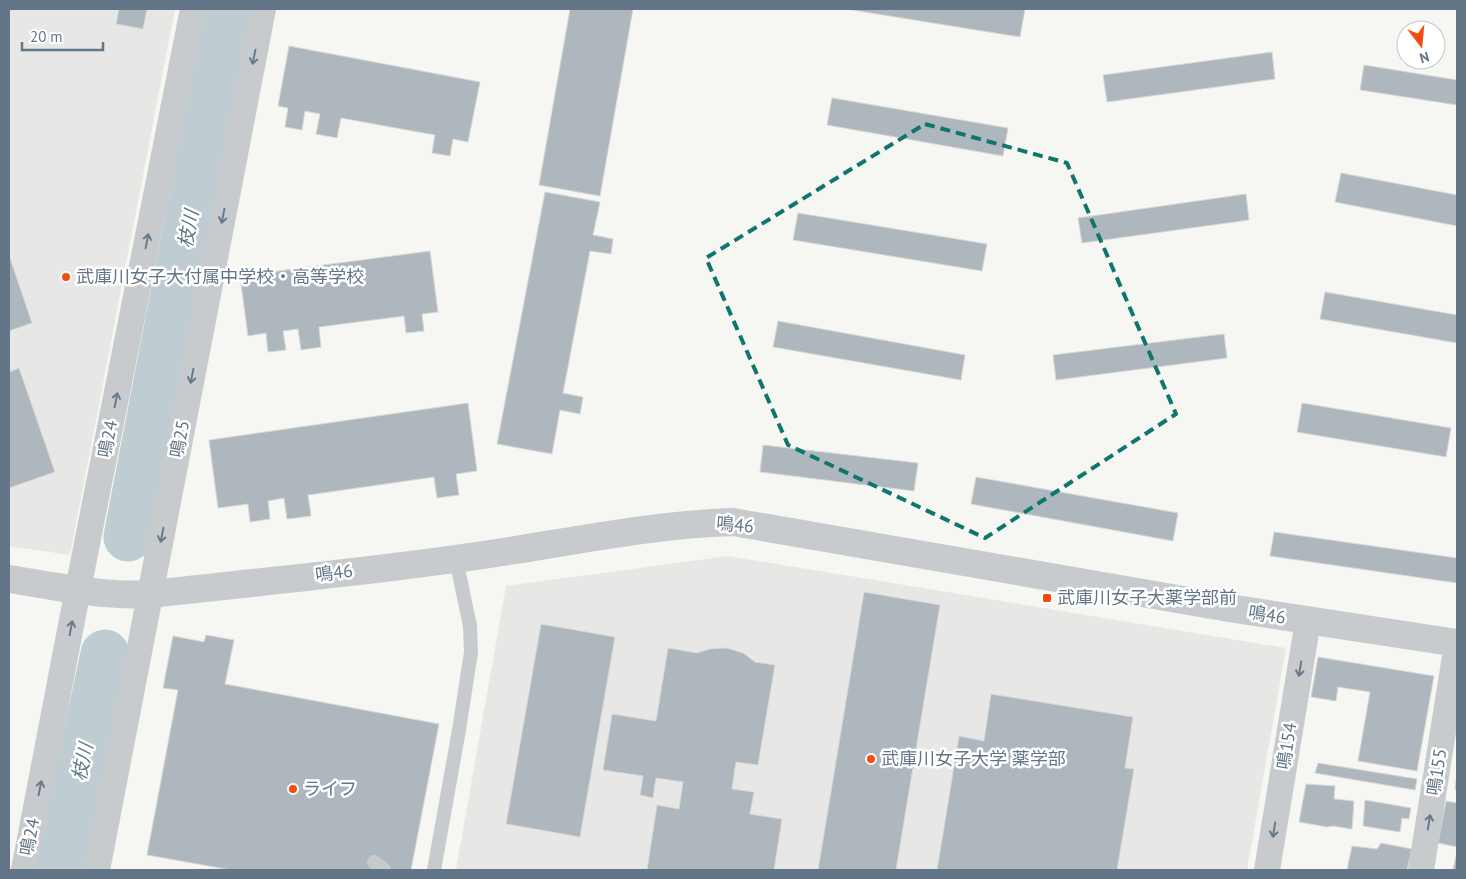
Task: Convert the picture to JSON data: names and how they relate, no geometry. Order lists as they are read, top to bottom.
{
  "streets": {
    "street": [
      "鳴24",
      "鳴25",
      "鳴46",
      "鳴154",
      "鳴155"
    ]
  },
  "crossings": [
    ["鳴24", "鳴46"],
    ["鳴25", "鳴46"],
    ["鳴46", "鳴154"],
    ["鳴46", "鳴155"]
  ],
  "one_way": [
    "鳴24",
    "鳴25",
    "鳴154",
    "鳴155"
  ],
  "water": ["枝川"],
  "places": {
    "other": ["武庫川女子大付属中学校・高等学校", "武庫川女子大学 薬学部", "ライフ"],
    "transit": ["武庫川女子大薬学部前"]
  },
  "scale_bar": "20 m",
  "north": "bottom"
}
